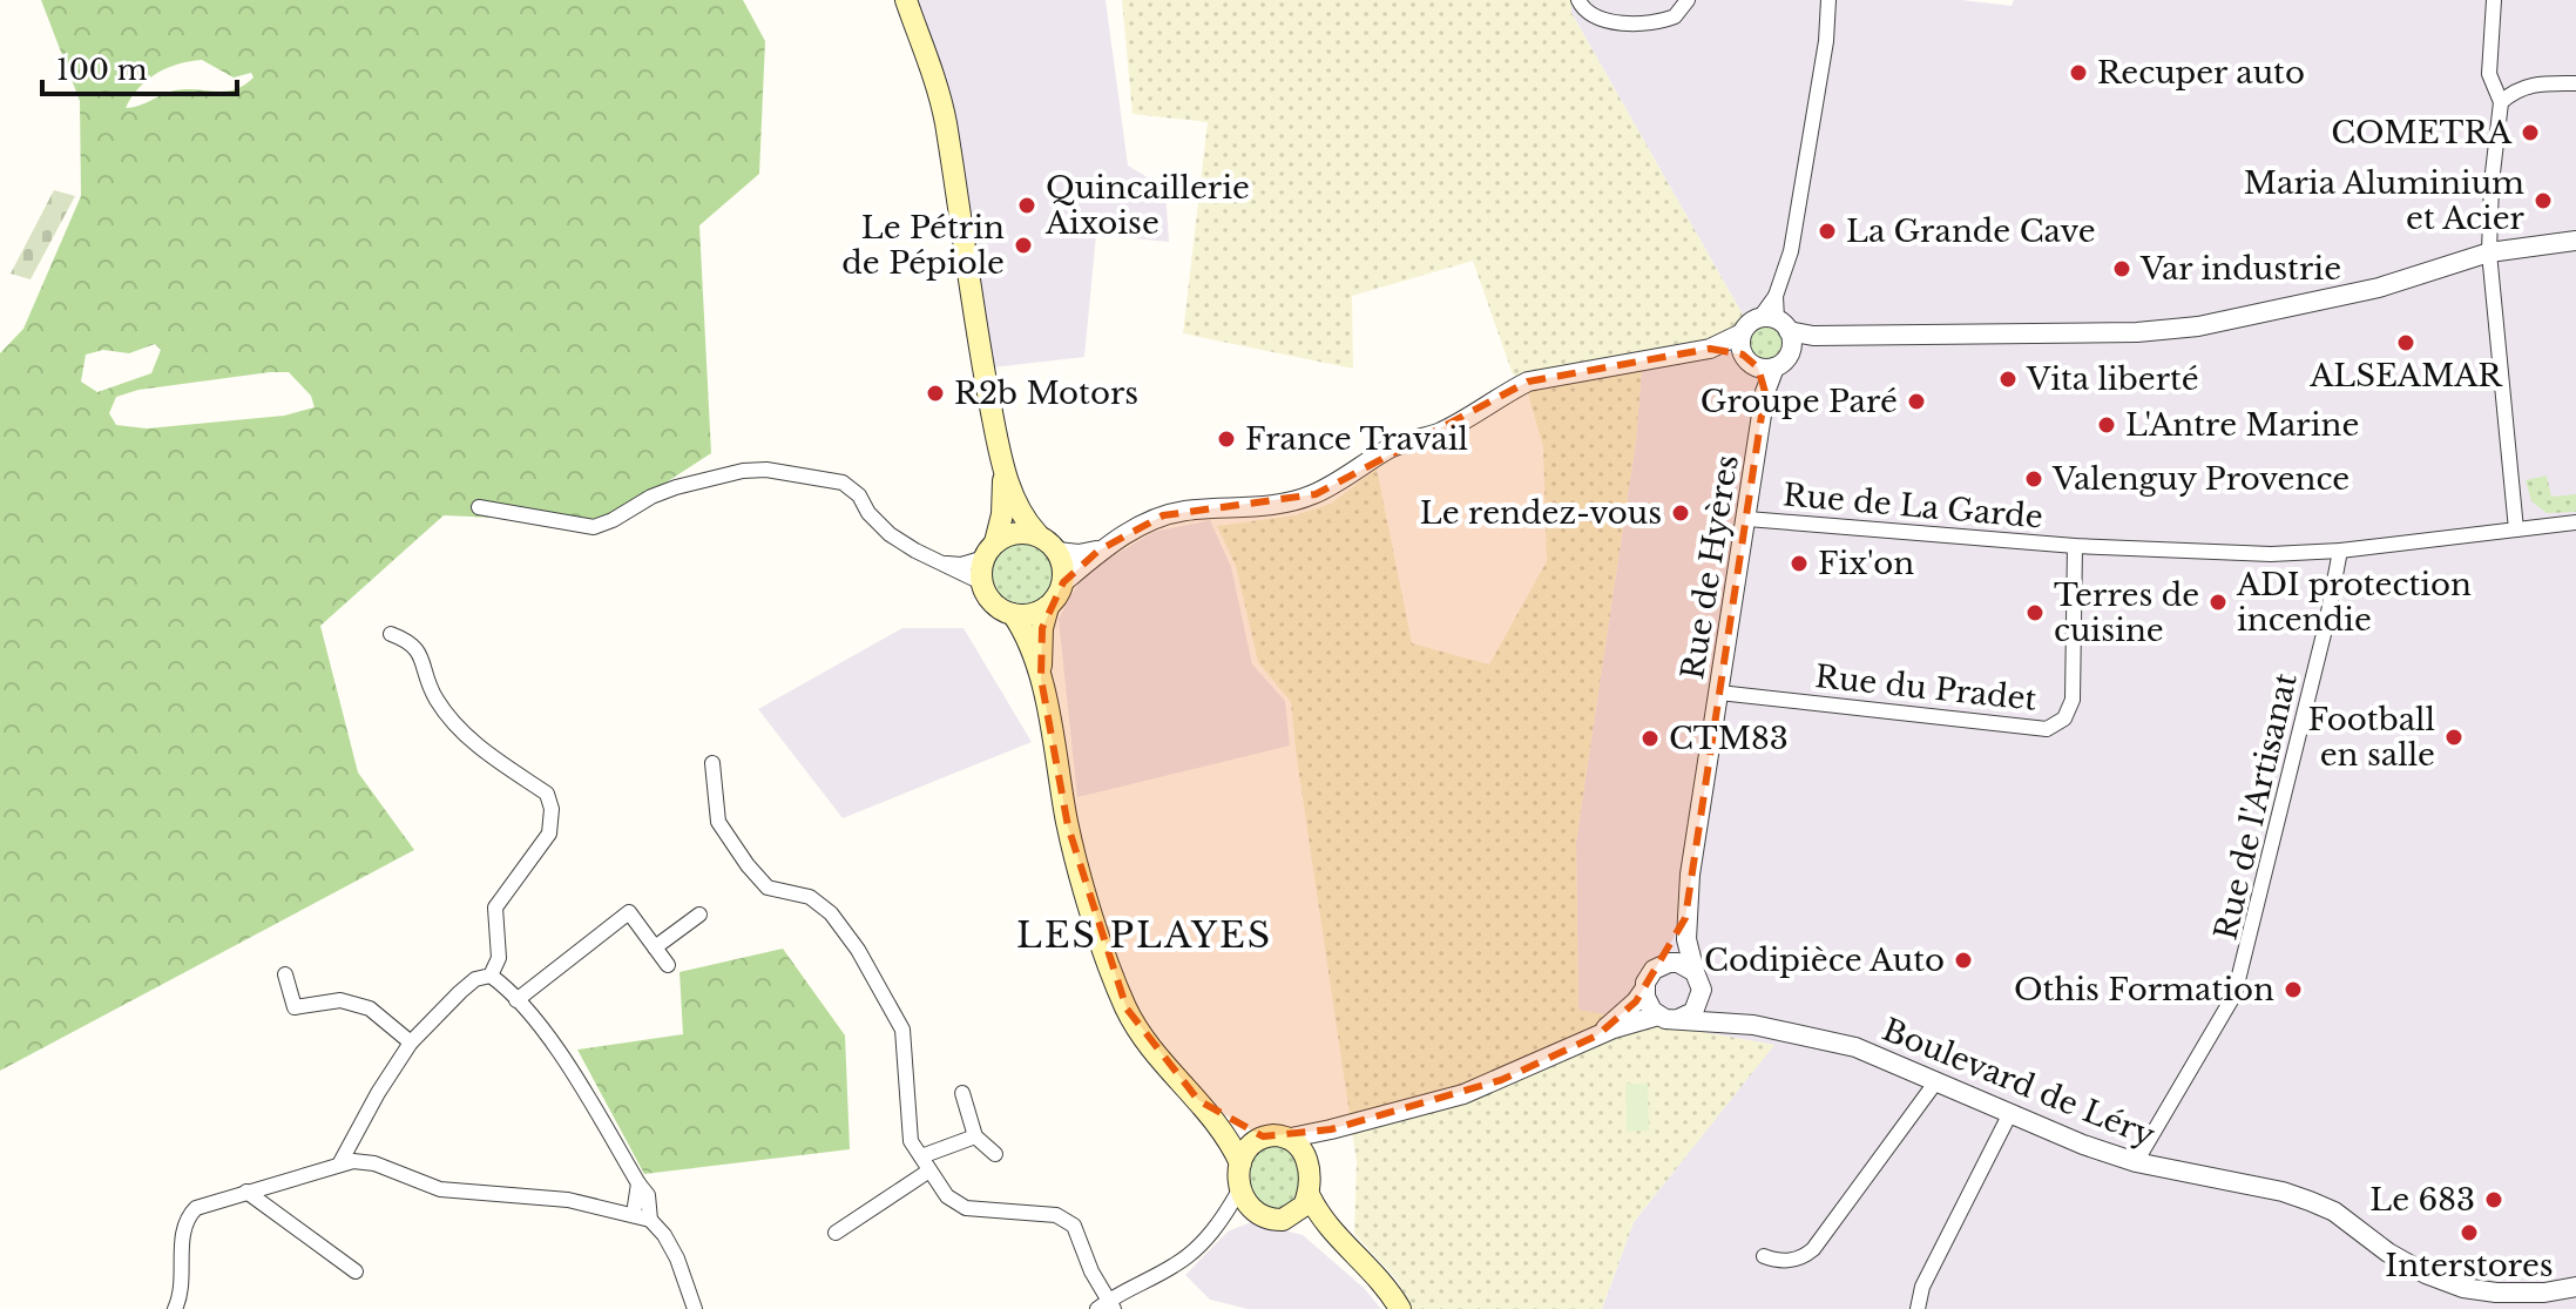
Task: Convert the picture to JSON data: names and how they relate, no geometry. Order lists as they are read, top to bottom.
{
  "streets": {
    "street": [
      "Rue de La Garde",
      "Rue de Hyères",
      "Rue du Pradet",
      "Rue de l'Artisanat",
      "Boulevard de Léry"
    ]
  },
  "crossings": [
    ["Rue de La Garde", "Rue de Hyères"],
    ["Rue de La Garde", "Rue du Pradet"],
    ["Rue de La Garde", "Rue de l'Artisanat"],
    ["Rue de Hyères", "Rue du Pradet"],
    ["Rue de Hyères", "Boulevard de Léry"],
    ["Rue de l'Artisanat", "Boulevard de Léry"]
  ],
  "districts": ["LES PLAYES"],
  "places": [
    "Recuper auto",
    "COMETRA",
    "Maria Aluminium et Acier",
    "Quincaillerie Aixoise",
    "La Grande Cave",
    "Le Pétrin de Pépiole",
    "Var industrie",
    "ALSEAMAR",
    "Vita liberté",
    "R2b Motors",
    "Groupe Paré",
    "L'Antre Marine",
    "France Travail",
    "Valenguy Provence",
    "Le rendez-vous",
    "Fix'on",
    "ADI protection incendie",
    "Terres de cuisine",
    "Football en salle",
    "CTM83",
    "Codipièce Auto",
    "Othis Formation",
    "Le 683",
    "Interstores"
  ],
  "scale_bar": "100 m"
}
